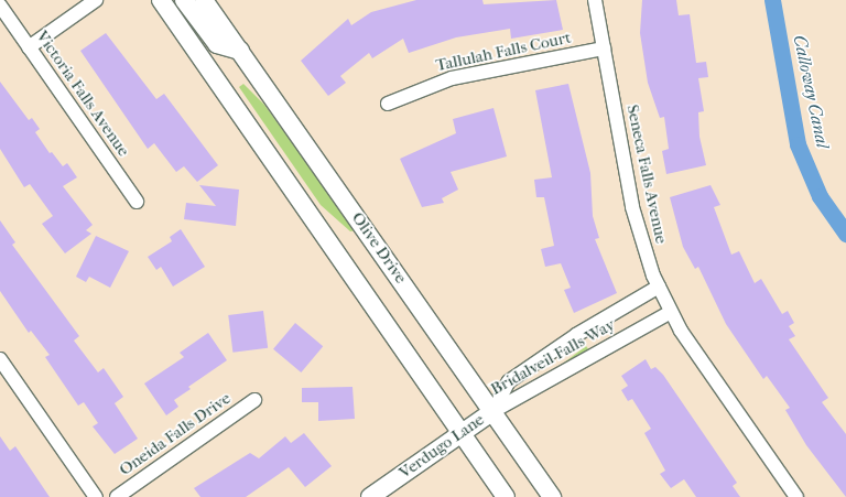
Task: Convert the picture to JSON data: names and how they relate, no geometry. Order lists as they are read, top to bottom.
{
  "streets": {
    "main road": ["Olive Drive", "Verdugo Lane"],
    "street": [
      "Tallulah Falls Court",
      "Victoria Falls Avenue",
      "Seneca Falls Avenue",
      "Bridalveil Falls Way",
      "Oneida Falls Drive"
    ]
  },
  "crossings": [
    ["Tallulah Falls Court", "Seneca Falls Avenue"],
    ["Seneca Falls Avenue", "Bridalveil Falls Way"],
    ["Olive Drive", "Bridalveil Falls Way"],
    ["Olive Drive", "Verdugo Lane"],
    ["Bridalveil Falls Way", "Verdugo Lane"]
  ],
  "water": ["Calloway Canal"]
}
